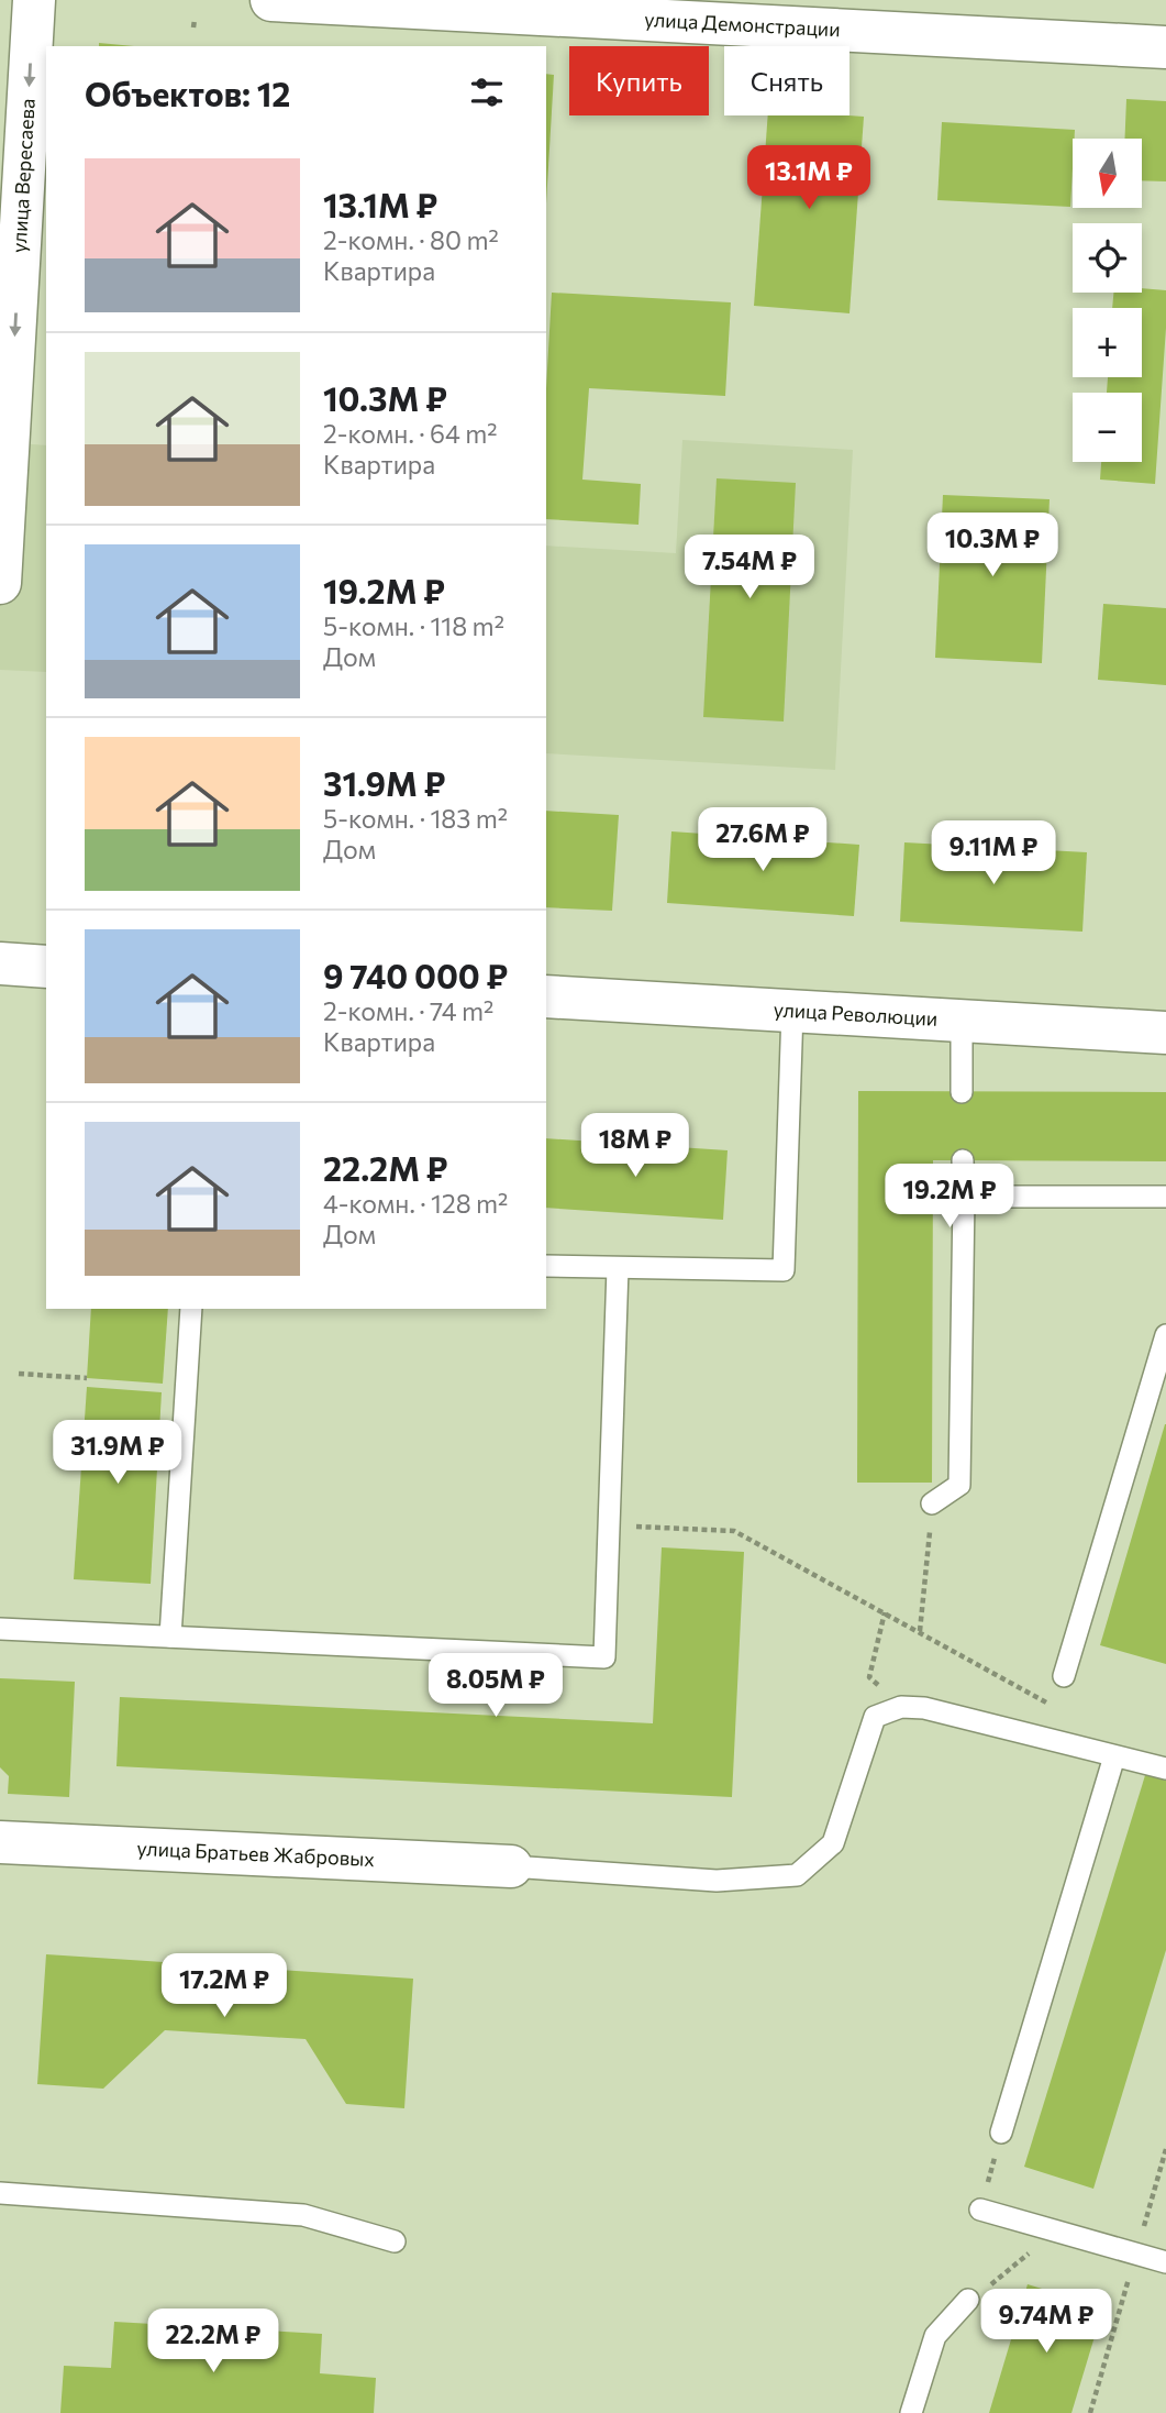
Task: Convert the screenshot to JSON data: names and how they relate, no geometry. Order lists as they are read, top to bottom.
{
  "streets": {
    "street": [
      "улица Демонстрации",
      "улица Вересаева",
      "улица Революции",
      "улица Братьев Жабровых"
    ]
  },
  "one_way": ["улица Вересаева"],
  "north": "bottom",
  "page": {
    "chip": ["Купить", "Снять"],
    "heading": "Объектов: 12",
    "map_buttons": ["+", "−"],
    "list": [
      {
        "name": "13.1M ₽",
        "note": "2-комн. · 80 m² · Квартира"
      },
      {
        "name": "10.3M ₽",
        "note": "2-комн. · 64 m² · Квартира"
      },
      {
        "name": "19.2M ₽",
        "note": "5-комн. · 118 m² · Дом"
      },
      {
        "name": "31.9M ₽",
        "note": "5-комн. · 183 m² · Дом"
      },
      {
        "name": "9 740 000 ₽",
        "note": "2-комн. · 74 m² · Квартира"
      },
      {
        "name": "22.2M ₽",
        "note": "4-комн. · 128 m² · Дом"
      }
    ],
    "price": [
      "13.1M ₽",
      "10.3M ₽",
      "7.54M ₽",
      "27.6M ₽",
      "9.11M ₽",
      "18M ₽",
      "19.2M ₽",
      "31.9M ₽",
      "8.05M ₽",
      "17.2M ₽",
      "9.74M ₽",
      "22.2M ₽"
    ]
  }
}
